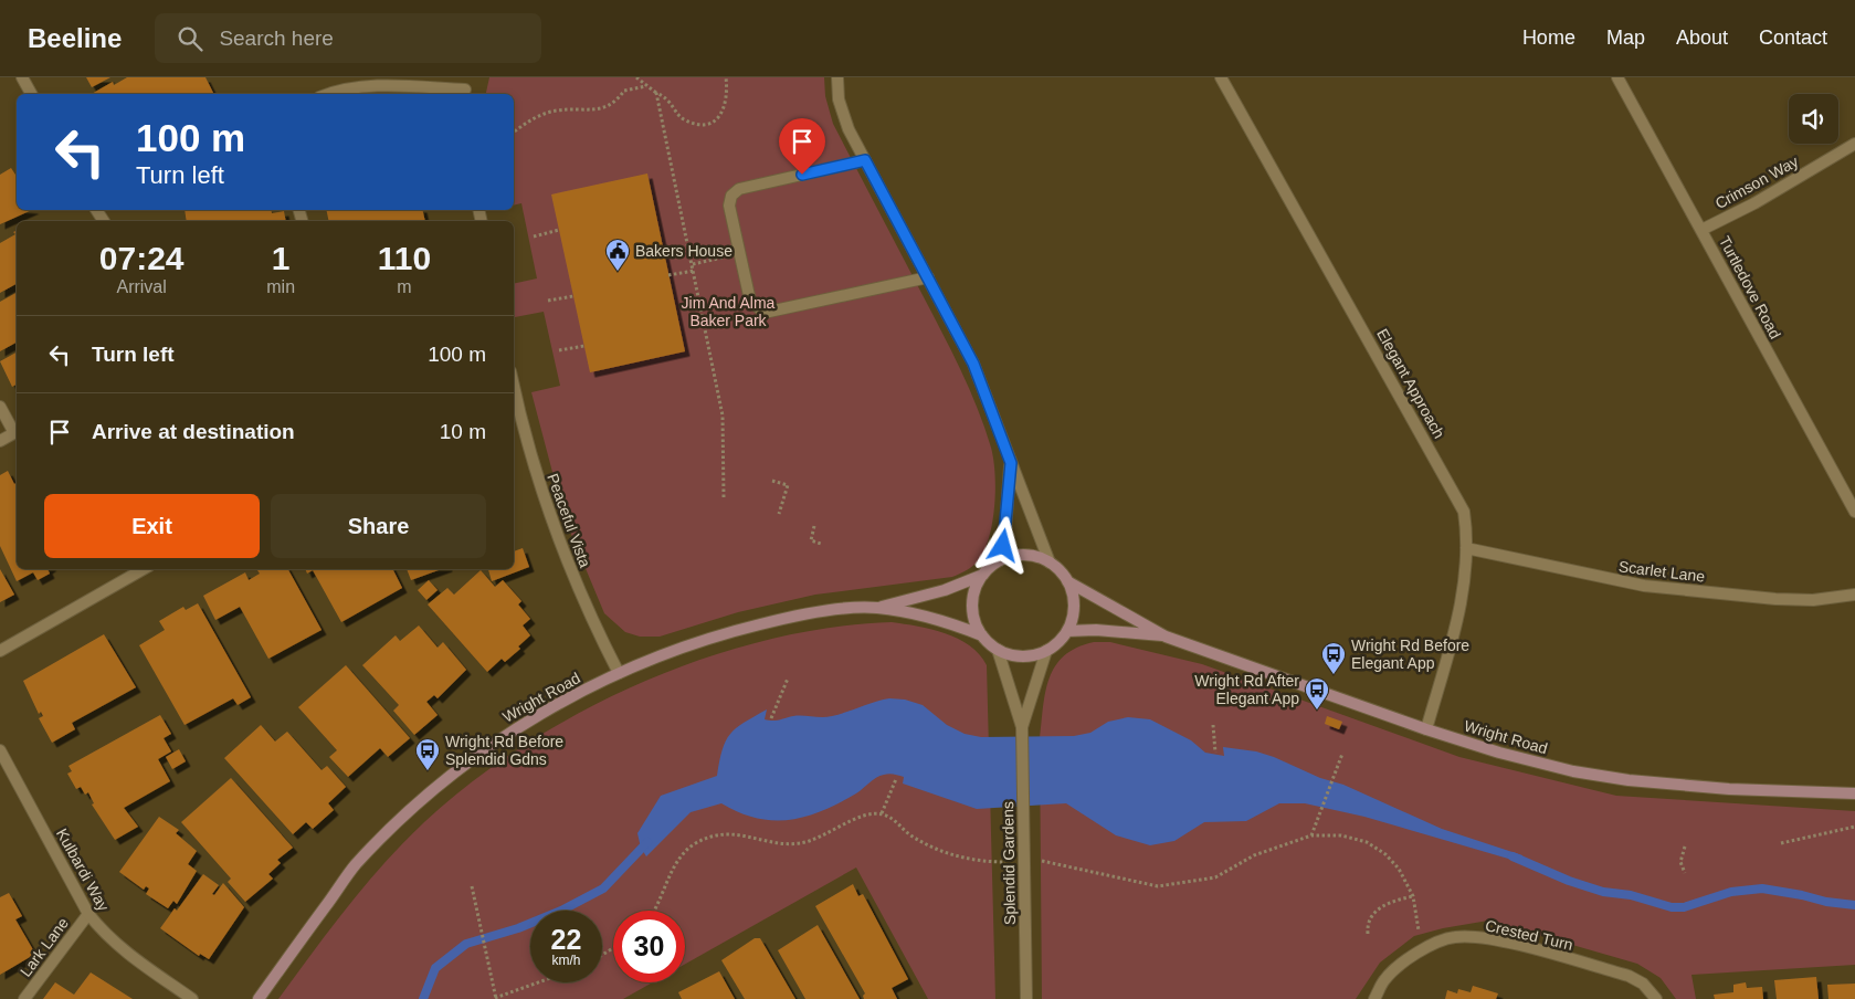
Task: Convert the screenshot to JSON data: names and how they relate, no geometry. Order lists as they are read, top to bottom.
{
  "streets": {
    "street": [
      "Crimson Way",
      "Turtledove Road",
      "Elegant Approach",
      "Peaceful Vista",
      "Scarlet Lane",
      "Wright Road",
      "Splendid Gardens",
      "Kulbardi Way",
      "Crested Turn",
      "Lark Lane"
    ]
  },
  "crossings": [
    ["Crimson Way", "Turtledove Road"],
    ["Elegant Approach", "Scarlet Lane"],
    ["Elegant Approach", "Wright Road"],
    ["Peaceful Vista", "Wright Road"],
    ["Wright Road", "Splendid Gardens"],
    ["Kulbardi Way", "Lark Lane"]
  ],
  "parks": ["Jim And Alma Baker Park"],
  "places": {
    "public building": ["Bakers House"],
    "bus stop": ["Wright Rd Before Elegant App", "Wright Rd After Elegant App", "Wright Rd Before Splendid Gdns"]
  },
  "page": {
    "header": "Beeline",
    "search": "Search here",
    "nav": [
      "Home",
      "Map",
      "About",
      "Contact"
    ],
    "turn": ["100 m", "Turn left"],
    "eta": [
      "07:24",
      "Arrival",
      "1",
      "min",
      "110",
      "m"
    ],
    "list": [
      {
        "name": "Turn left",
        "value": "100 m"
      },
      {
        "name": "Arrive at destination",
        "value": "10 m"
      }
    ],
    "buttons": ["Exit", "Share"],
    "speed": "22 km/h",
    "limit": "30"
  }
}
